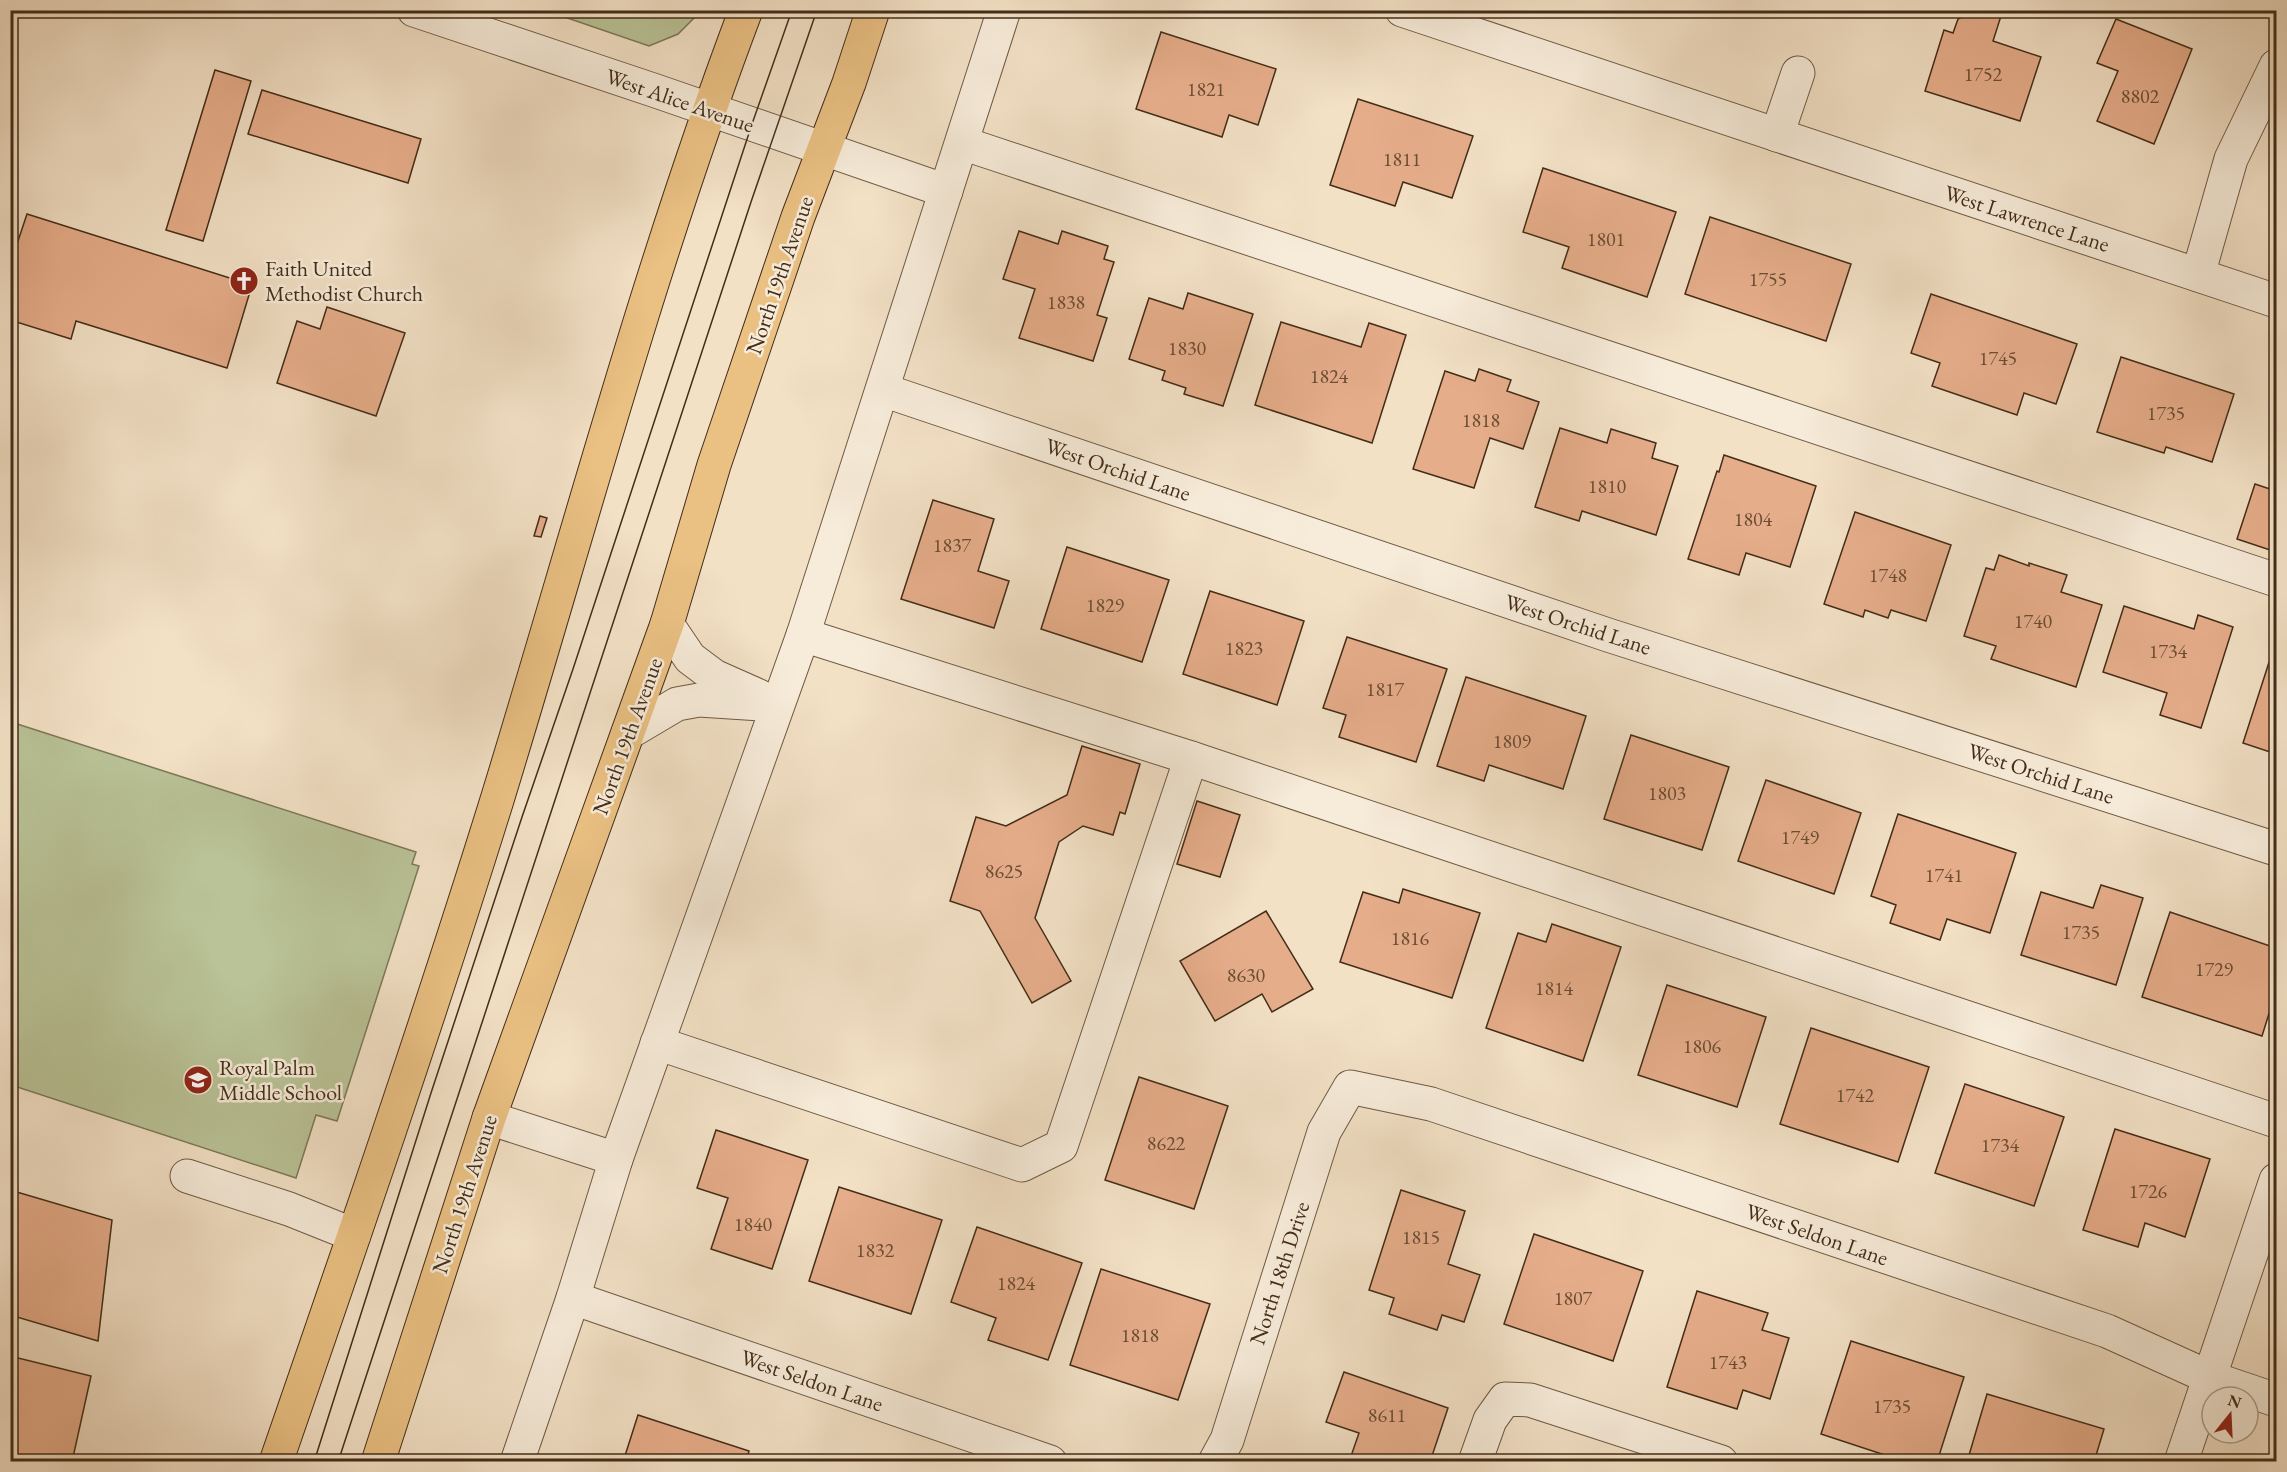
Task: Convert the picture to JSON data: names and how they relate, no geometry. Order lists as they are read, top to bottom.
{
  "streets": {
    "main road": ["North 19th Avenue"],
    "street": [
      "West Alice Avenue",
      "West Lawrence Lane",
      "West Orchid Lane",
      "West Seldon Lane",
      "North 18th Drive"
    ]
  },
  "crossings": [
    ["West Alice Avenue", "North 19th Avenue"],
    ["West Seldon Lane", "North 18th Drive"]
  ],
  "places": {
    "church": ["Faith United Methodist Church"],
    "school or university": ["Royal Palm Middle School"]
  },
  "house_numbers": [
    "1752",
    "1821",
    "8802",
    "1811",
    "1801",
    "1755",
    "1838",
    "1830",
    "1745",
    "1824",
    "1735",
    "1818",
    "1810",
    "1804",
    "1837",
    "1748",
    "1829",
    "1740",
    "1823",
    "1734",
    "1817",
    "1809",
    "1803",
    "1749",
    "8625",
    "1741",
    "1735",
    "1816",
    "1729",
    "8630",
    "1814",
    "1806",
    "1742",
    "8622",
    "1734",
    "1726",
    "1840",
    "1815",
    "1832",
    "1824",
    "1807",
    "1818",
    "1743",
    "1735",
    "8611"
  ],
  "north": "top"
}
